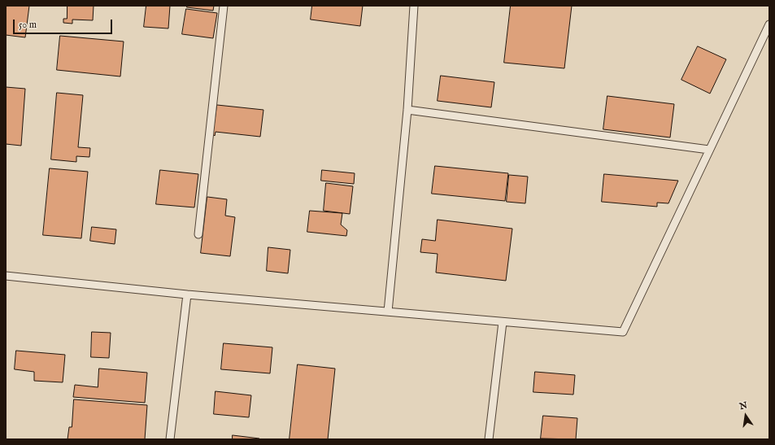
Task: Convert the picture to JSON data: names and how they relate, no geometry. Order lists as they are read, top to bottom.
{
  "scale_bar": "50 m",
  "north": "top"
}
